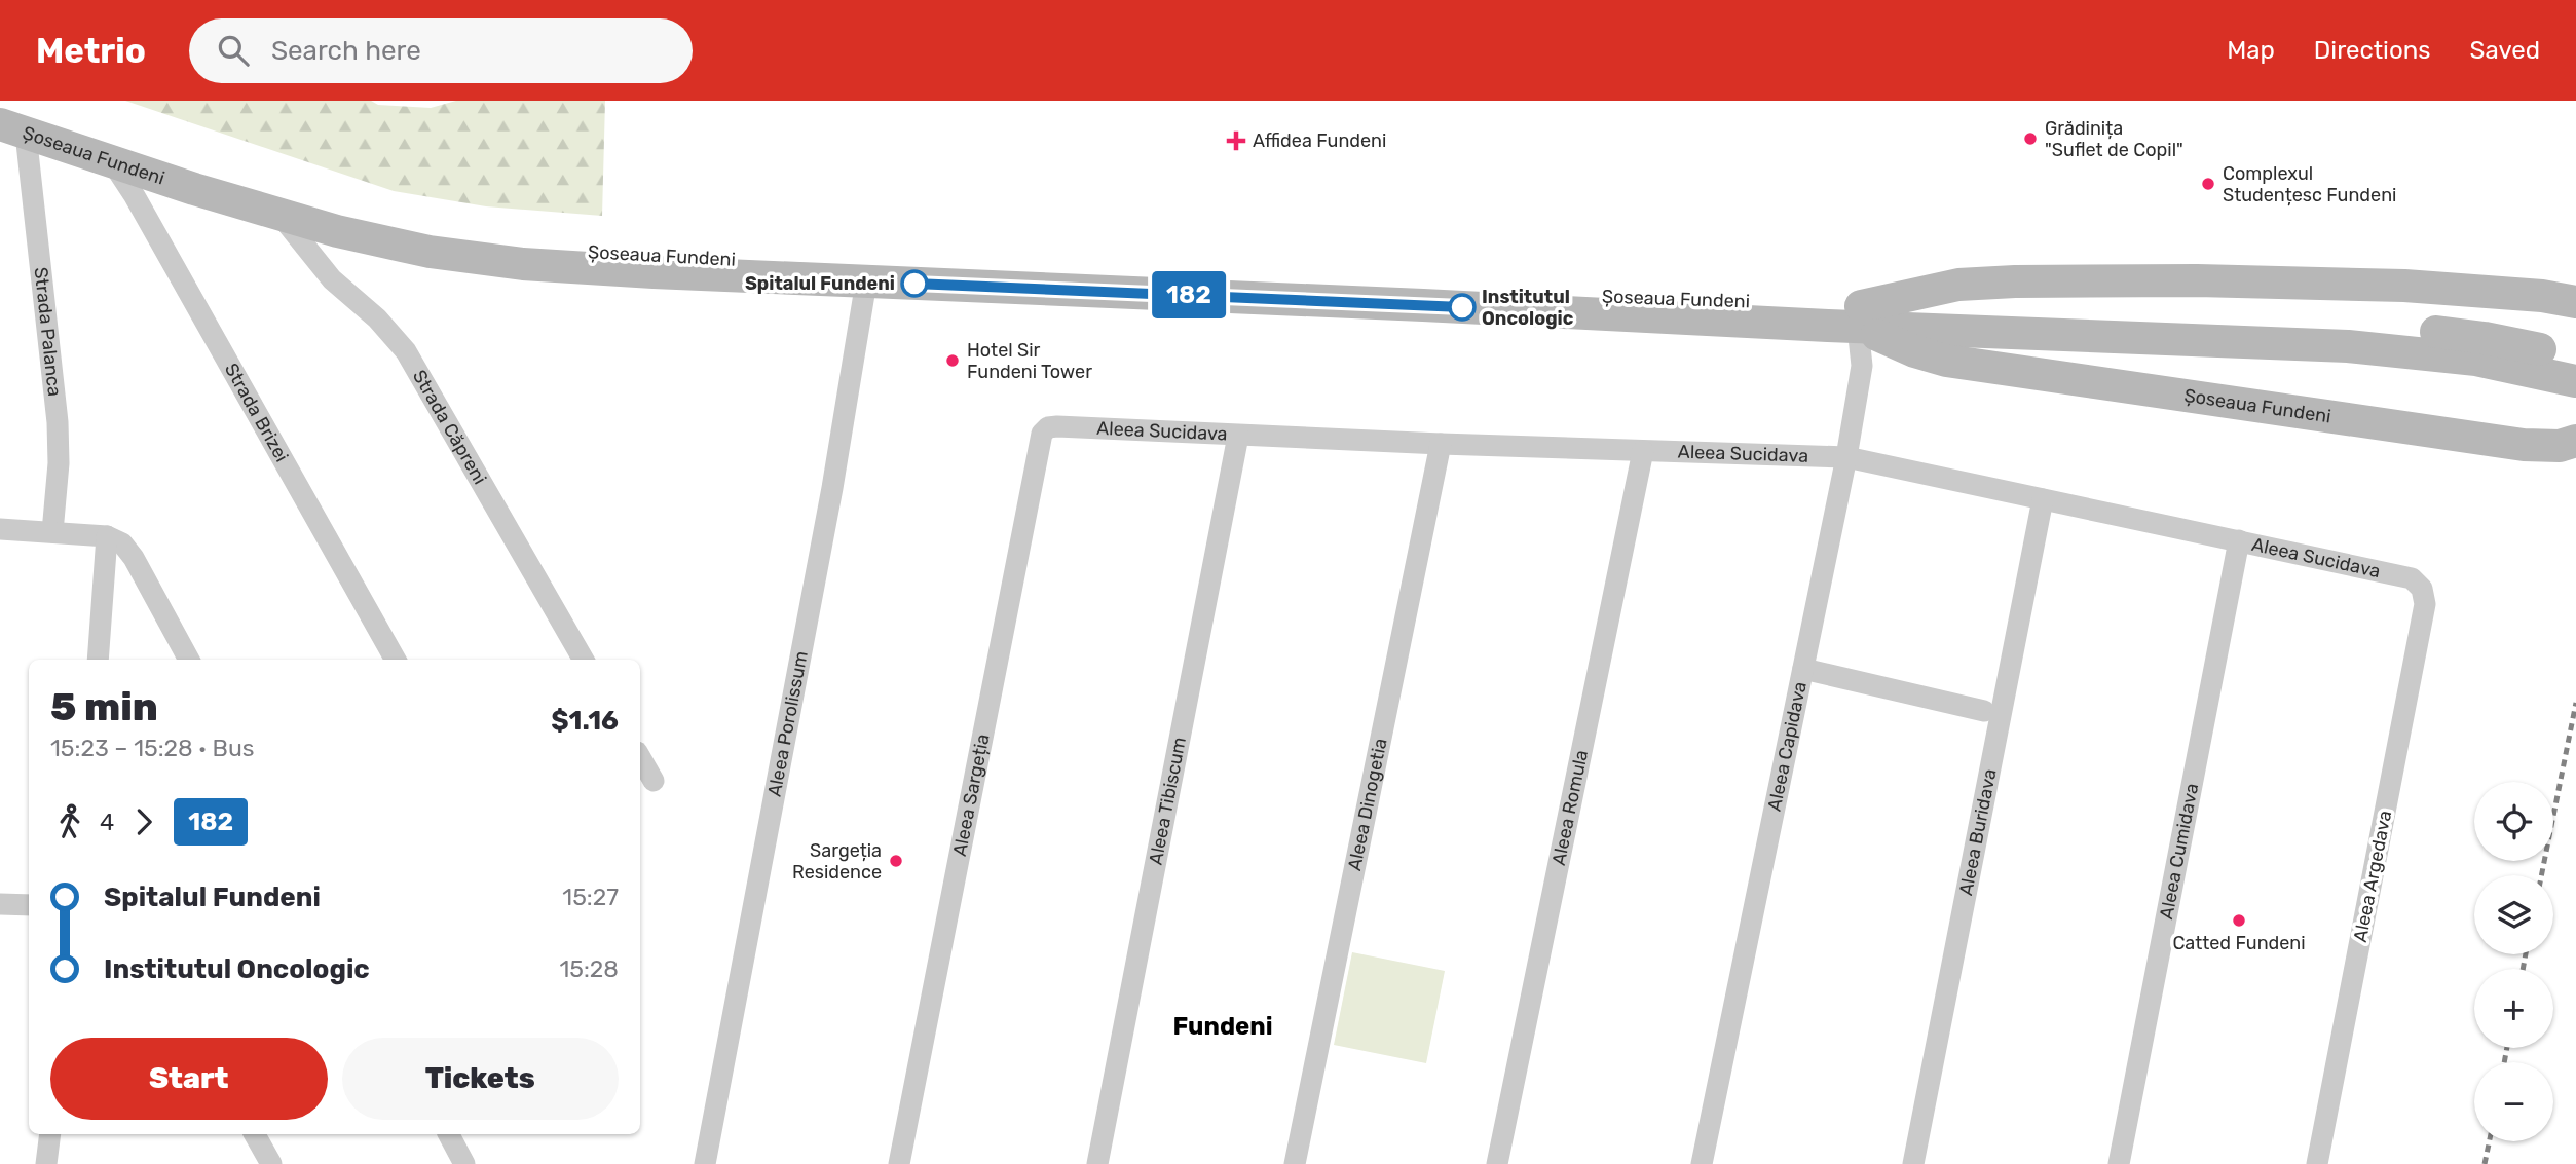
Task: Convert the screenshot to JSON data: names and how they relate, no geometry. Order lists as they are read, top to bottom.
{
  "streets": {
    "main road": ["Șoseaua Fundeni"],
    "street": [
      "Strada Palanca",
      "Strada Brizei",
      "Strada Căpreni",
      "Aleea Sucidava",
      "Aleea Porolissum",
      "Aleea Capidava",
      "Aleea Sargeția",
      "Aleea Tibiscum",
      "Aleea Dinogetia",
      "Aleea Romula",
      "Aleea Buridava",
      "Aleea Cumidava",
      "Aleea Argedava"
    ]
  },
  "crossings": [
    ["Șoseaua Fundeni", "Strada Palanca"],
    ["Șoseaua Fundeni", "Strada Brizei"],
    ["Șoseaua Fundeni", "Strada Căpreni"],
    ["Șoseaua Fundeni", "Aleea Porolissum"],
    ["Șoseaua Fundeni", "Aleea Capidava"],
    ["Aleea Sucidava", "Aleea Capidava"],
    ["Aleea Sucidava", "Aleea Sargeția"],
    ["Aleea Sucidava", "Aleea Tibiscum"],
    ["Aleea Sucidava", "Aleea Dinogetia"],
    ["Aleea Sucidava", "Aleea Romula"],
    ["Aleea Sucidava", "Aleea Buridava"],
    ["Aleea Sucidava", "Aleea Cumidava"],
    ["Aleea Sucidava", "Aleea Argedava"]
  ],
  "districts": ["Fundeni"],
  "places": {
    "other": [
      "Grădinița \"Suflet de Copil\"",
      "Complexul Studențesc Fundeni",
      "Spitalul Fundeni",
      "Institutul Oncologic",
      "Hotel Sir Fundeni Tower",
      "Sargeția Residence",
      "Catted Fundeni"
    ],
    "health": ["Affidea Fundeni"]
  },
  "lines": ["bus line 182"],
  "page": {
    "header": "Metrio",
    "search": "Search here",
    "nav": ["Map", "Directions", "Saved"],
    "on_map": "182",
    "heading": ["5 min", "15:23 – 15:28 · Bus", "$1.16"],
    "map_buttons": ["+", "−"],
    "legs": ["4", "182"],
    "list": [
      {
        "name": "Spitalul Fundeni",
        "value": "15:27"
      },
      {
        "name": "Institutul Oncologic",
        "value": "15:28"
      }
    ],
    "buttons": ["Start", "Tickets"]
  }
}
